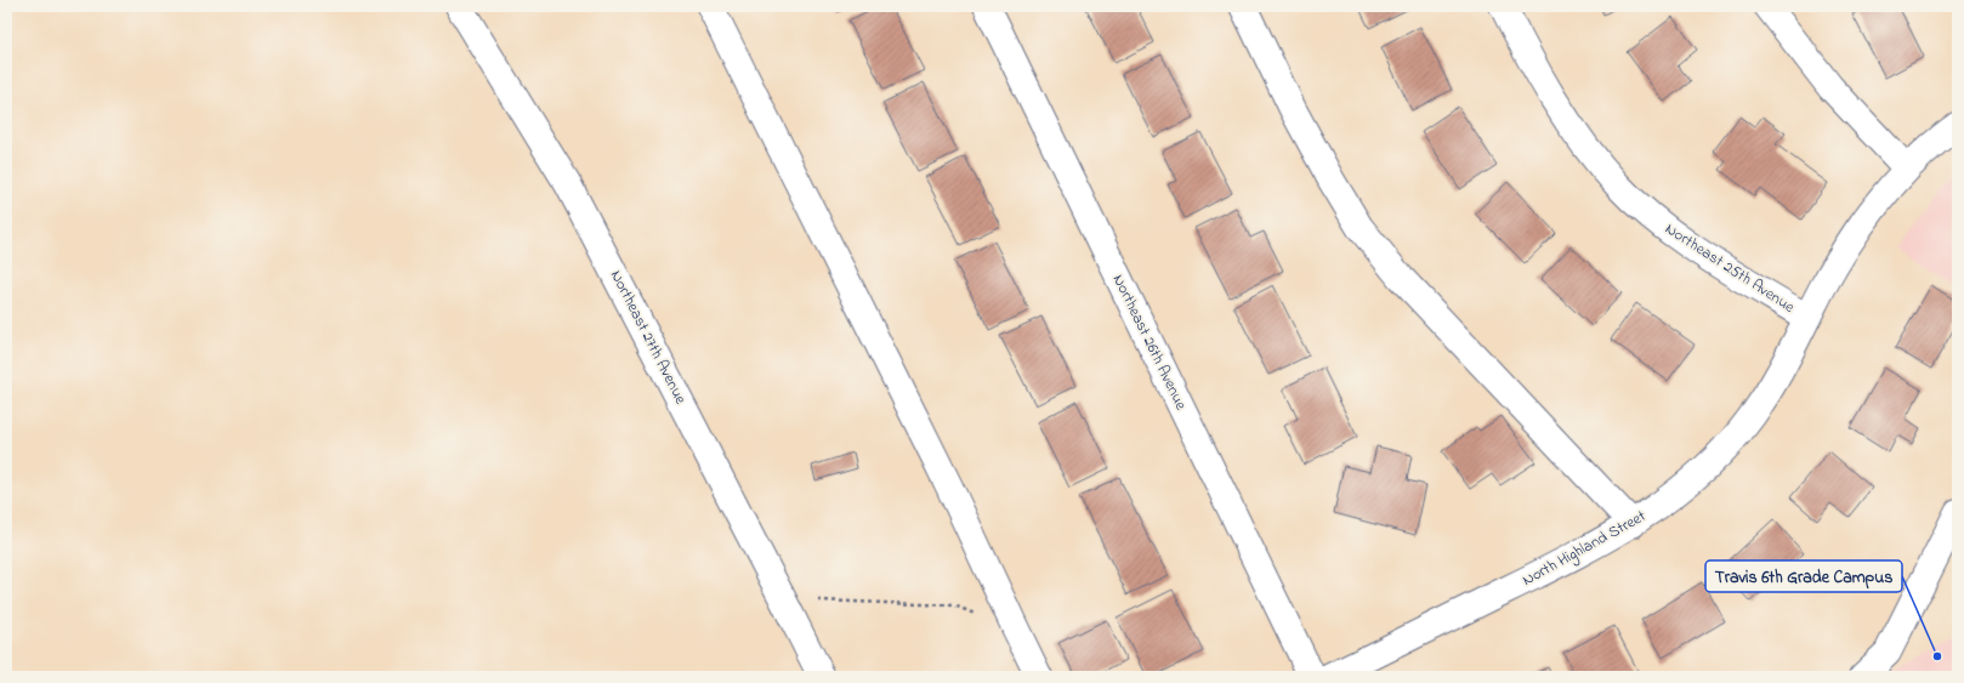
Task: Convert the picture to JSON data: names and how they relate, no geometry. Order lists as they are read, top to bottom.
{
  "streets": {
    "street": [
      "Northeast 25th Avenue",
      "Northeast 27th Avenue",
      "Northeast 26th Avenue",
      "North Highland Street"
    ]
  },
  "crossings": [
    ["Northeast 25th Avenue", "North Highland Street"]
  ],
  "places": ["Travis 6th Grade Campus"]
}
